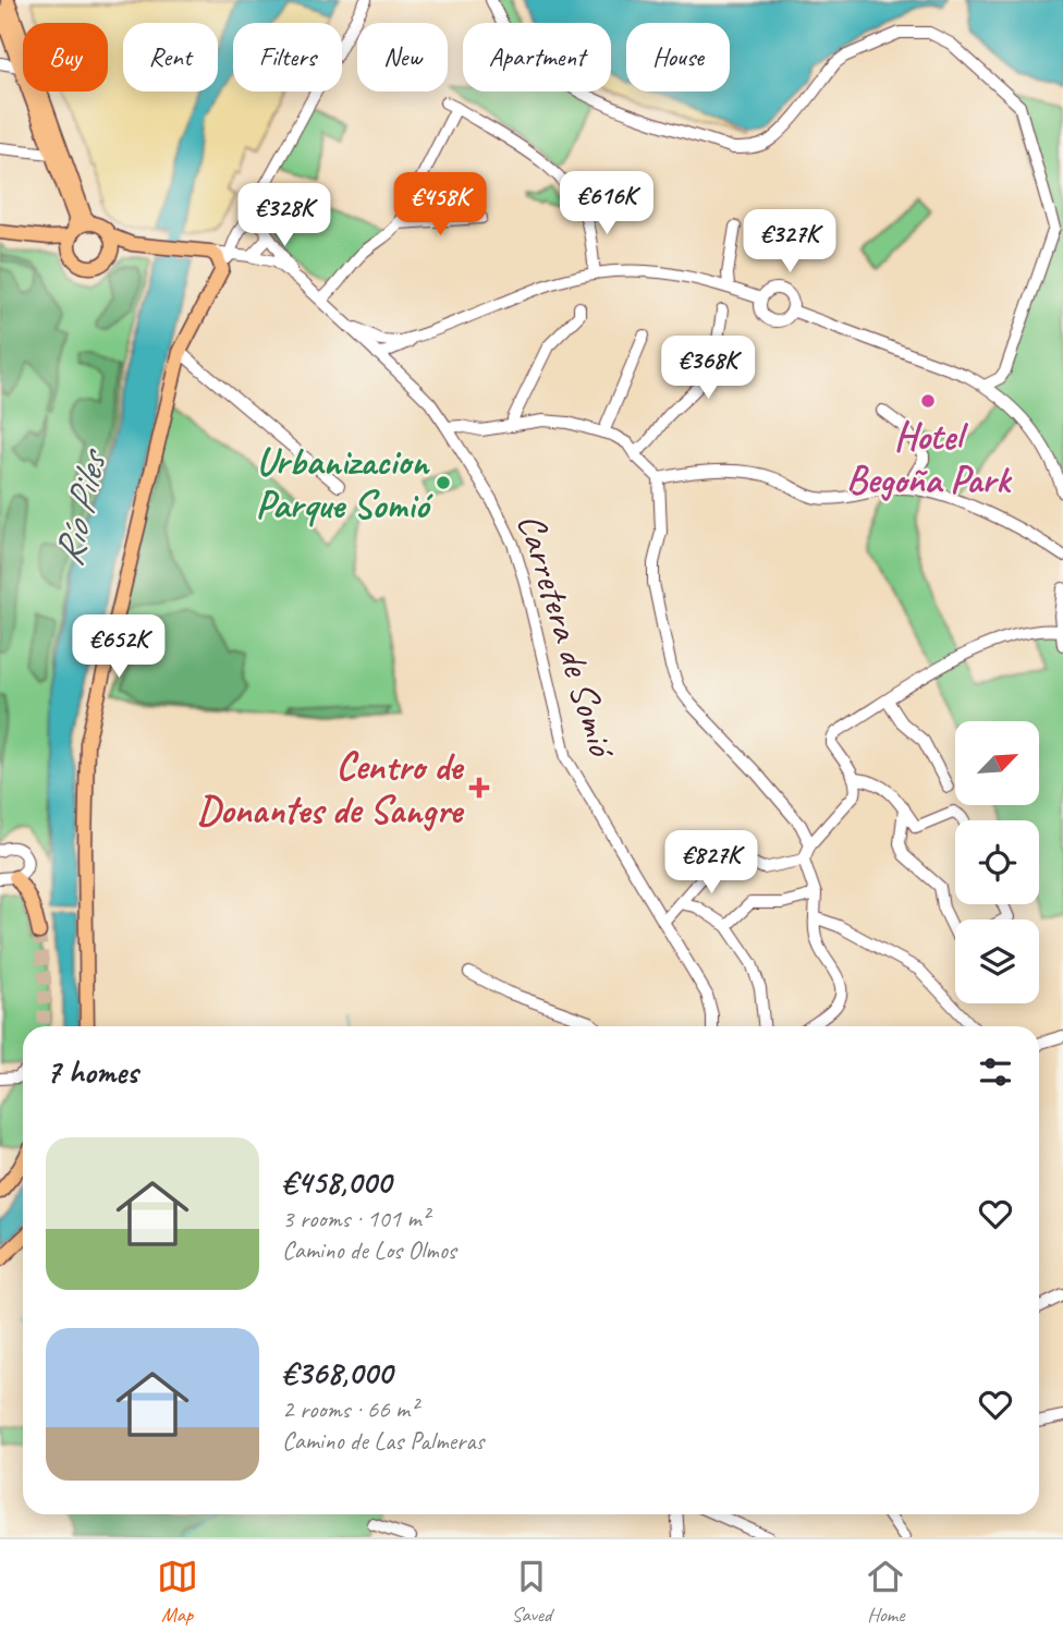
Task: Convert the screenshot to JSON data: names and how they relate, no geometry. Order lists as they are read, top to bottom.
{
  "streets": {
    "street": ["Carretera de Somió"]
  },
  "water": ["Río Piles"],
  "places": {
    "other": ["Hotel Begoña Park", "Urbanizacion Parque Somió"],
    "health": ["Centro de Donantes de Sangre"]
  },
  "north": "top right",
  "page": {
    "chip": [
      "Buy",
      "Rent",
      "Filters",
      "New",
      "Apartment",
      "House"
    ],
    "price": [
      "€616K",
      "€458K",
      "€328K",
      "€327K",
      "€368K",
      "€652K",
      "€827K"
    ],
    "heading": "7 homes",
    "list": [
      {
        "name": "€458,000",
        "note": "3 rooms · 101 m² · Camino de Los Olmos"
      },
      {
        "name": "€368,000",
        "note": "2 rooms · 66 m² · Camino de Las Palmeras"
      }
    ],
    "tabs": ["Map", "Saved", "Home"]
  }
}
